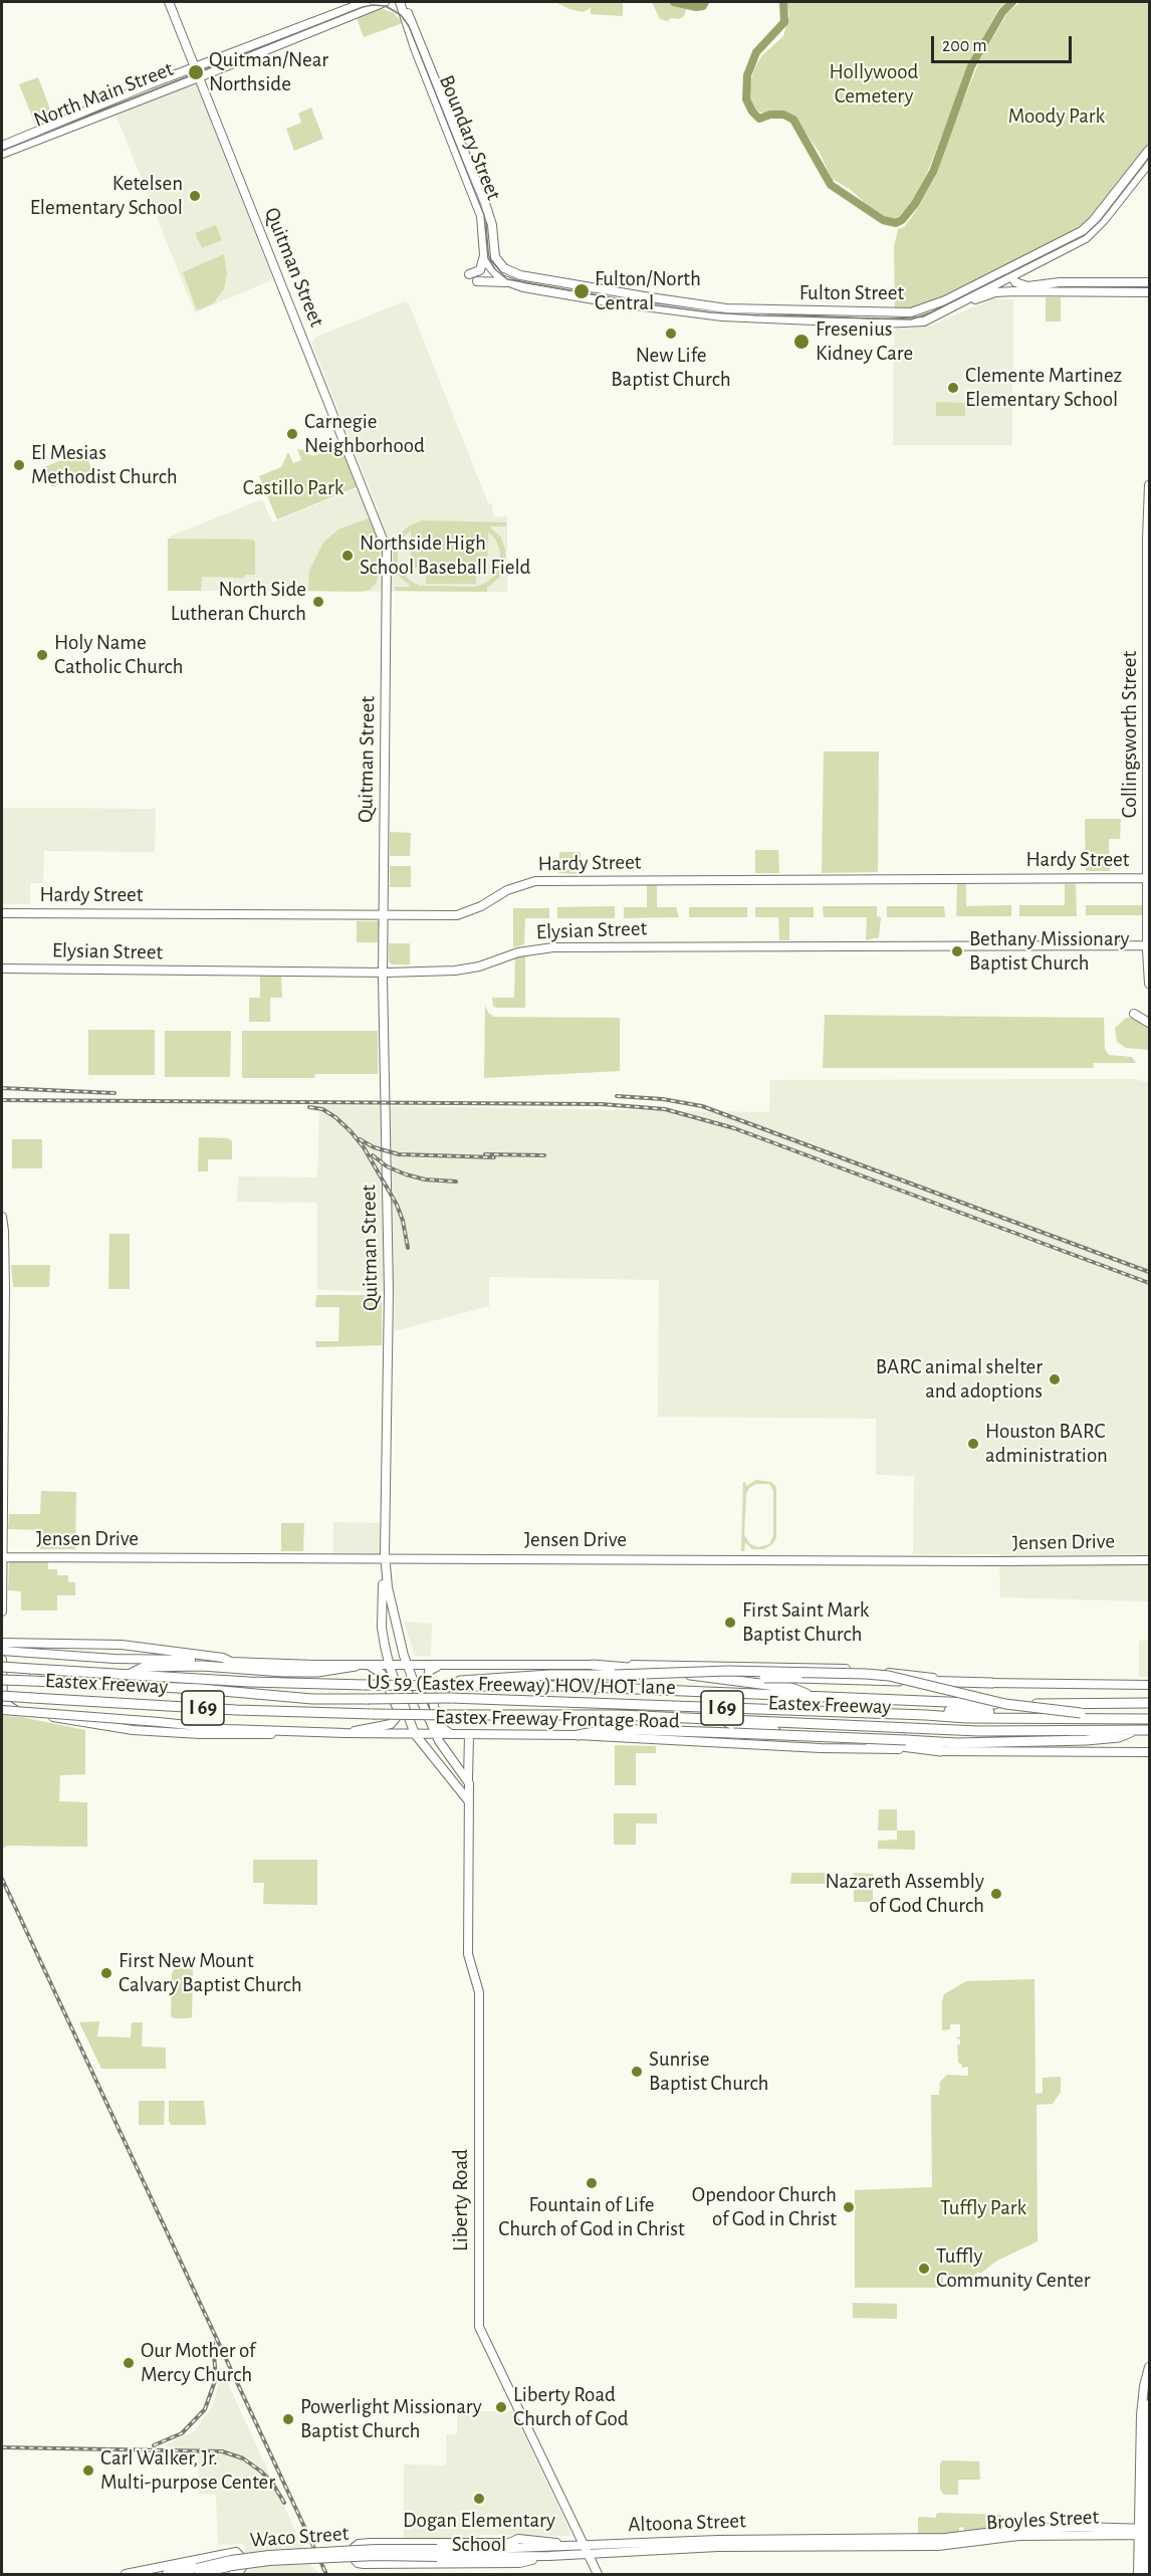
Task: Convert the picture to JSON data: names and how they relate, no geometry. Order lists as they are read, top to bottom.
{
  "streets": {
    "highway": ["Eastex Freeway", "US 59 (Eastex Freeway) HOV/HOT lane", "I 69"],
    "main road": [
      "North Main Street",
      "Boundary Street",
      "Quitman Street",
      "Fulton Street",
      "Collingsworth Street",
      "Hardy Street",
      "Elysian Street",
      "Jensen Drive",
      "Eastex Freeway Frontage Road",
      "Liberty Road",
      "Broyles Street",
      "Altoona Street",
      "Waco Street"
    ]
  },
  "crossings": [
    ["North Main Street", "Quitman Street"],
    ["Boundary Street", "Fulton Street"],
    ["Quitman Street", "Hardy Street"],
    ["Quitman Street", "Elysian Street"],
    ["Quitman Street", "Jensen Drive"],
    ["Quitman Street", "Eastex Freeway Frontage Road"],
    ["Collingsworth Street", "Hardy Street"],
    ["Collingsworth Street", "Elysian Street"],
    ["Eastex Freeway", "US 59 (Eastex Freeway) HOV/HOT lane"],
    ["Eastex Freeway Frontage Road", "Liberty Road"],
    ["Liberty Road", "Altoona Street"],
    ["Broyles Street", "Altoona Street"],
    ["Altoona Street", "Waco Street"]
  ],
  "parks": [
    "Hollywood Cemetery",
    "Moody Park",
    "Castillo Park",
    "Tuffly Park"
  ],
  "places": [
    "Quitman/Near Northside",
    "Ketelsen Elementary School",
    "Fulton/North Central",
    "New Life Baptist Church",
    "Fresenius Kidney Care",
    "Clemente Martinez Elementary School",
    "Carnegie Neighborhood",
    "El Mesias Methodist Church",
    "Northside High School Baseball Field",
    "North Side Lutheran Church",
    "Holy Name Catholic Church",
    "Bethany Missionary Baptist Church",
    "BARC animal shelter and adoptions",
    "Houston BARC administration",
    "First Saint Mark Baptist Church",
    "Nazareth Assembly of God Church",
    "First New Mount Calvary Baptist Church",
    "Sunrise Baptist Church",
    "Fountain of Life Church of God in Christ",
    "Opendoor Church of God in Christ",
    "Tuffly Community Center",
    "Our Mother of Mercy Church",
    "Liberty Road Church of God",
    "Powerlight Missionary Baptist Church",
    "Carl Walker, Jr. Multi-purpose Center",
    "Dogan Elementary School"
  ],
  "scale_bar": "200 m"
}
